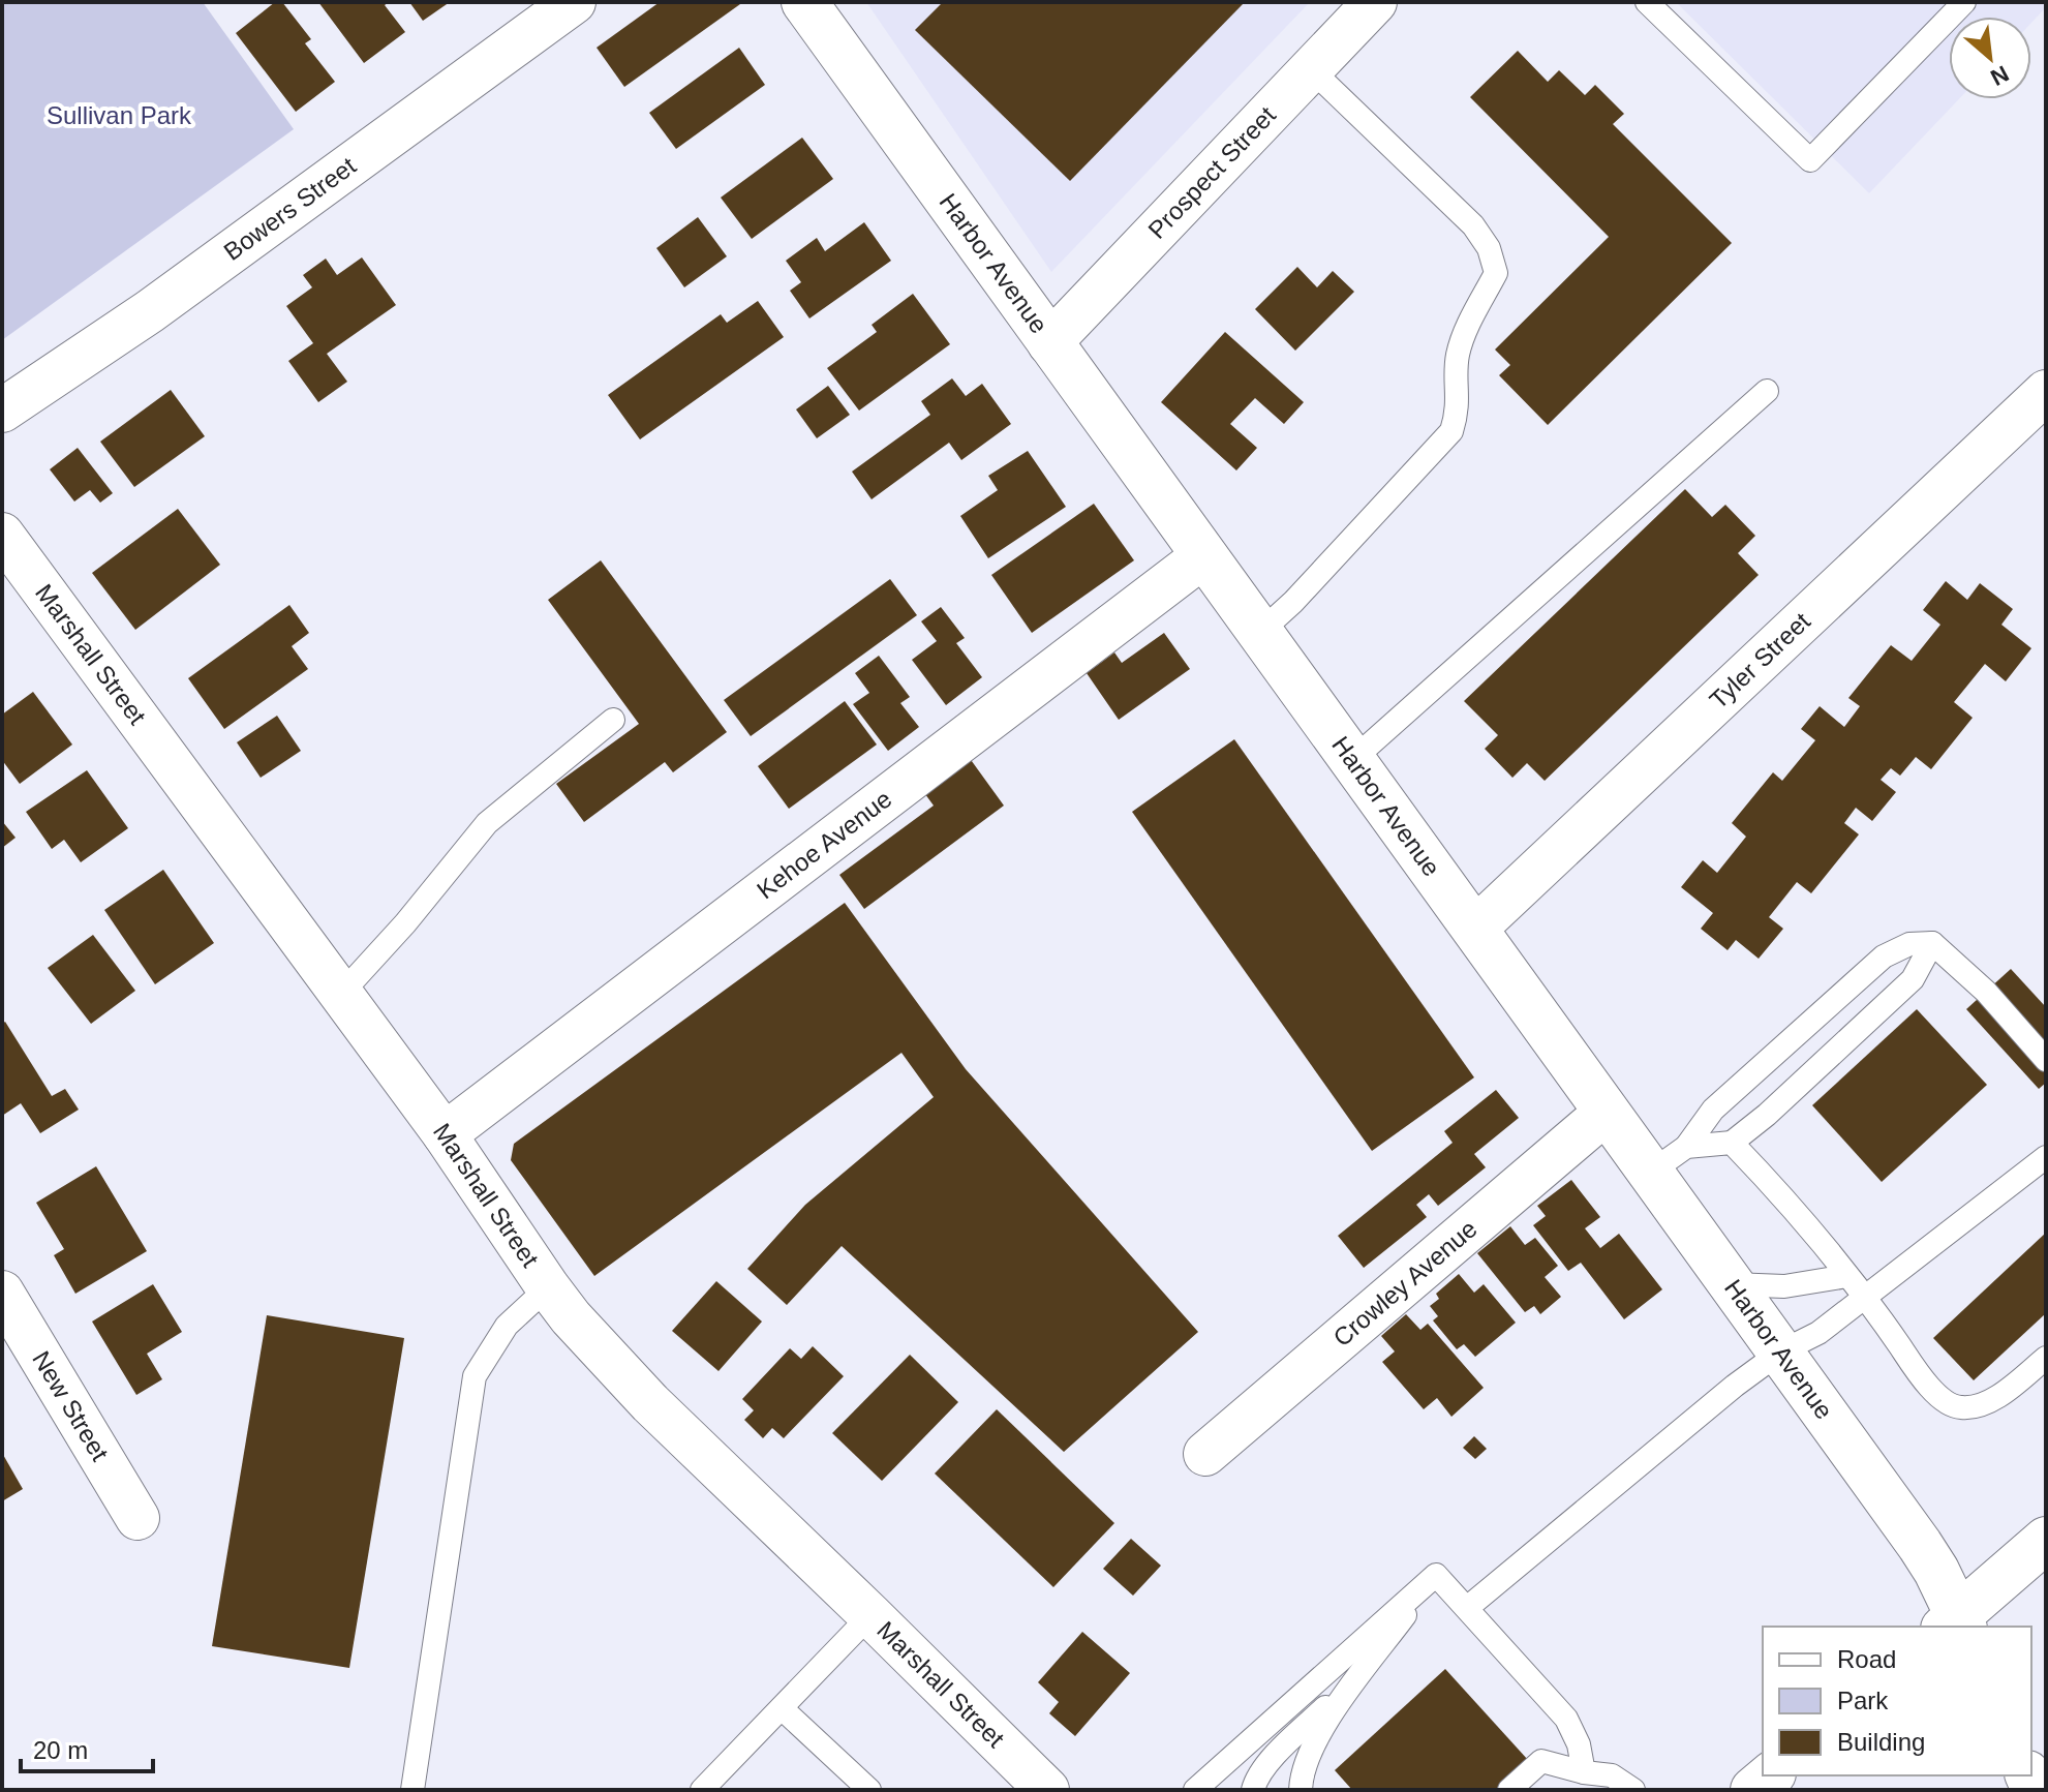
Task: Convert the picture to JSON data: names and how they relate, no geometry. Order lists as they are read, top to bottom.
{
  "streets": {
    "street": [
      "Prospect Street",
      "Bowers Street",
      "Harbor Avenue",
      "Marshall Street",
      "Tyler Street",
      "Kehoe Avenue",
      "Crowley Avenue",
      "New Street"
    ]
  },
  "crossings": [
    ["Prospect Street", "Harbor Avenue"],
    ["Harbor Avenue", "Tyler Street"],
    ["Harbor Avenue", "Kehoe Avenue"],
    ["Harbor Avenue", "Crowley Avenue"],
    ["Marshall Street", "Kehoe Avenue"]
  ],
  "parks": ["Sullivan Park"],
  "legend": ["Road", "Park", "Building"],
  "scale_bar": "20 m",
  "north": "bottom right"
}
